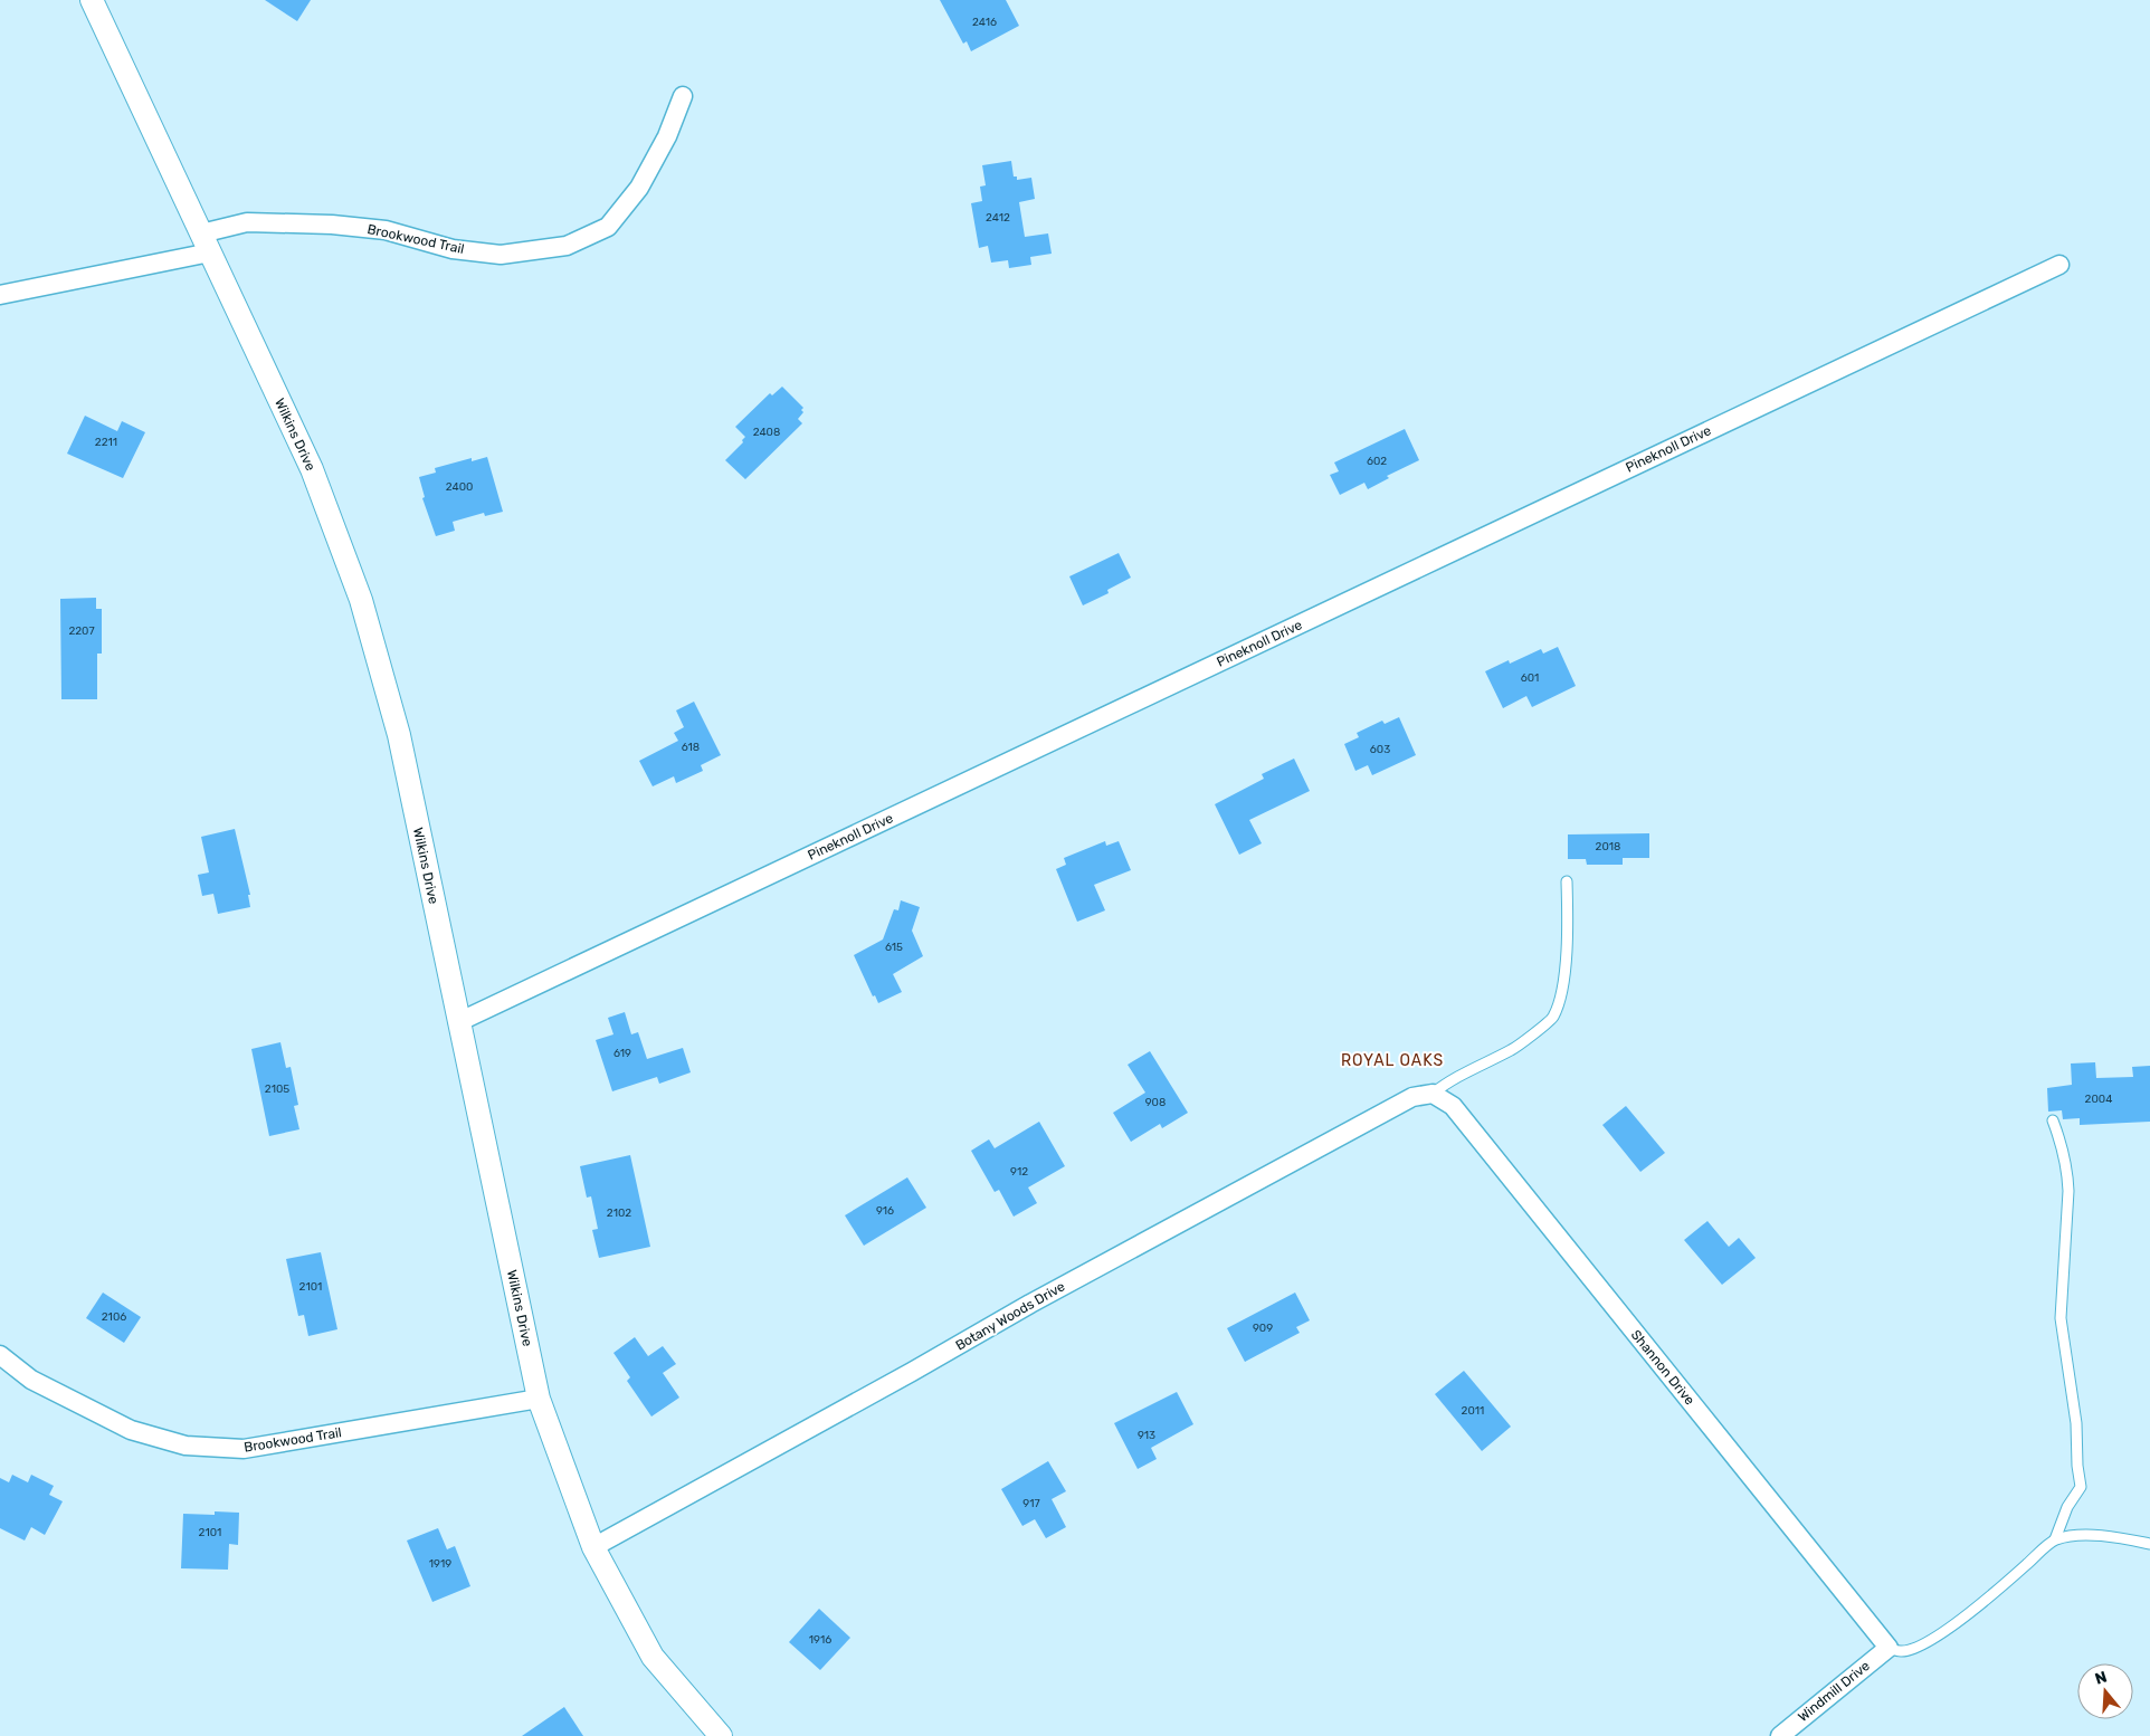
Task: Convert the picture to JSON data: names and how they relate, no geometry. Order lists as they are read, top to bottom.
{
  "streets": {
    "street": [
      "Brookwood Trail",
      "Wilkins Drive",
      "Pineknoll Drive",
      "Botany Woods Drive",
      "Shannon Drive",
      "Windmill Drive"
    ]
  },
  "crossings": [
    ["Brookwood Trail", "Wilkins Drive"],
    ["Wilkins Drive", "Pineknoll Drive"],
    ["Wilkins Drive", "Botany Woods Drive"],
    ["Botany Woods Drive", "Shannon Drive"],
    ["Shannon Drive", "Windmill Drive"]
  ],
  "districts": ["ROYAL OAKS"],
  "house_numbers": [
    "2416",
    "2412",
    "2408",
    "2211",
    "602",
    "2400",
    "2207",
    "601",
    "618",
    "603",
    "2018",
    "615",
    "619",
    "2105",
    "2004",
    "908",
    "912",
    "916",
    "2102",
    "2101",
    "2106",
    "909",
    "2011",
    "913",
    "917",
    "2101",
    "1919",
    "1916"
  ],
  "north": "top"
}
